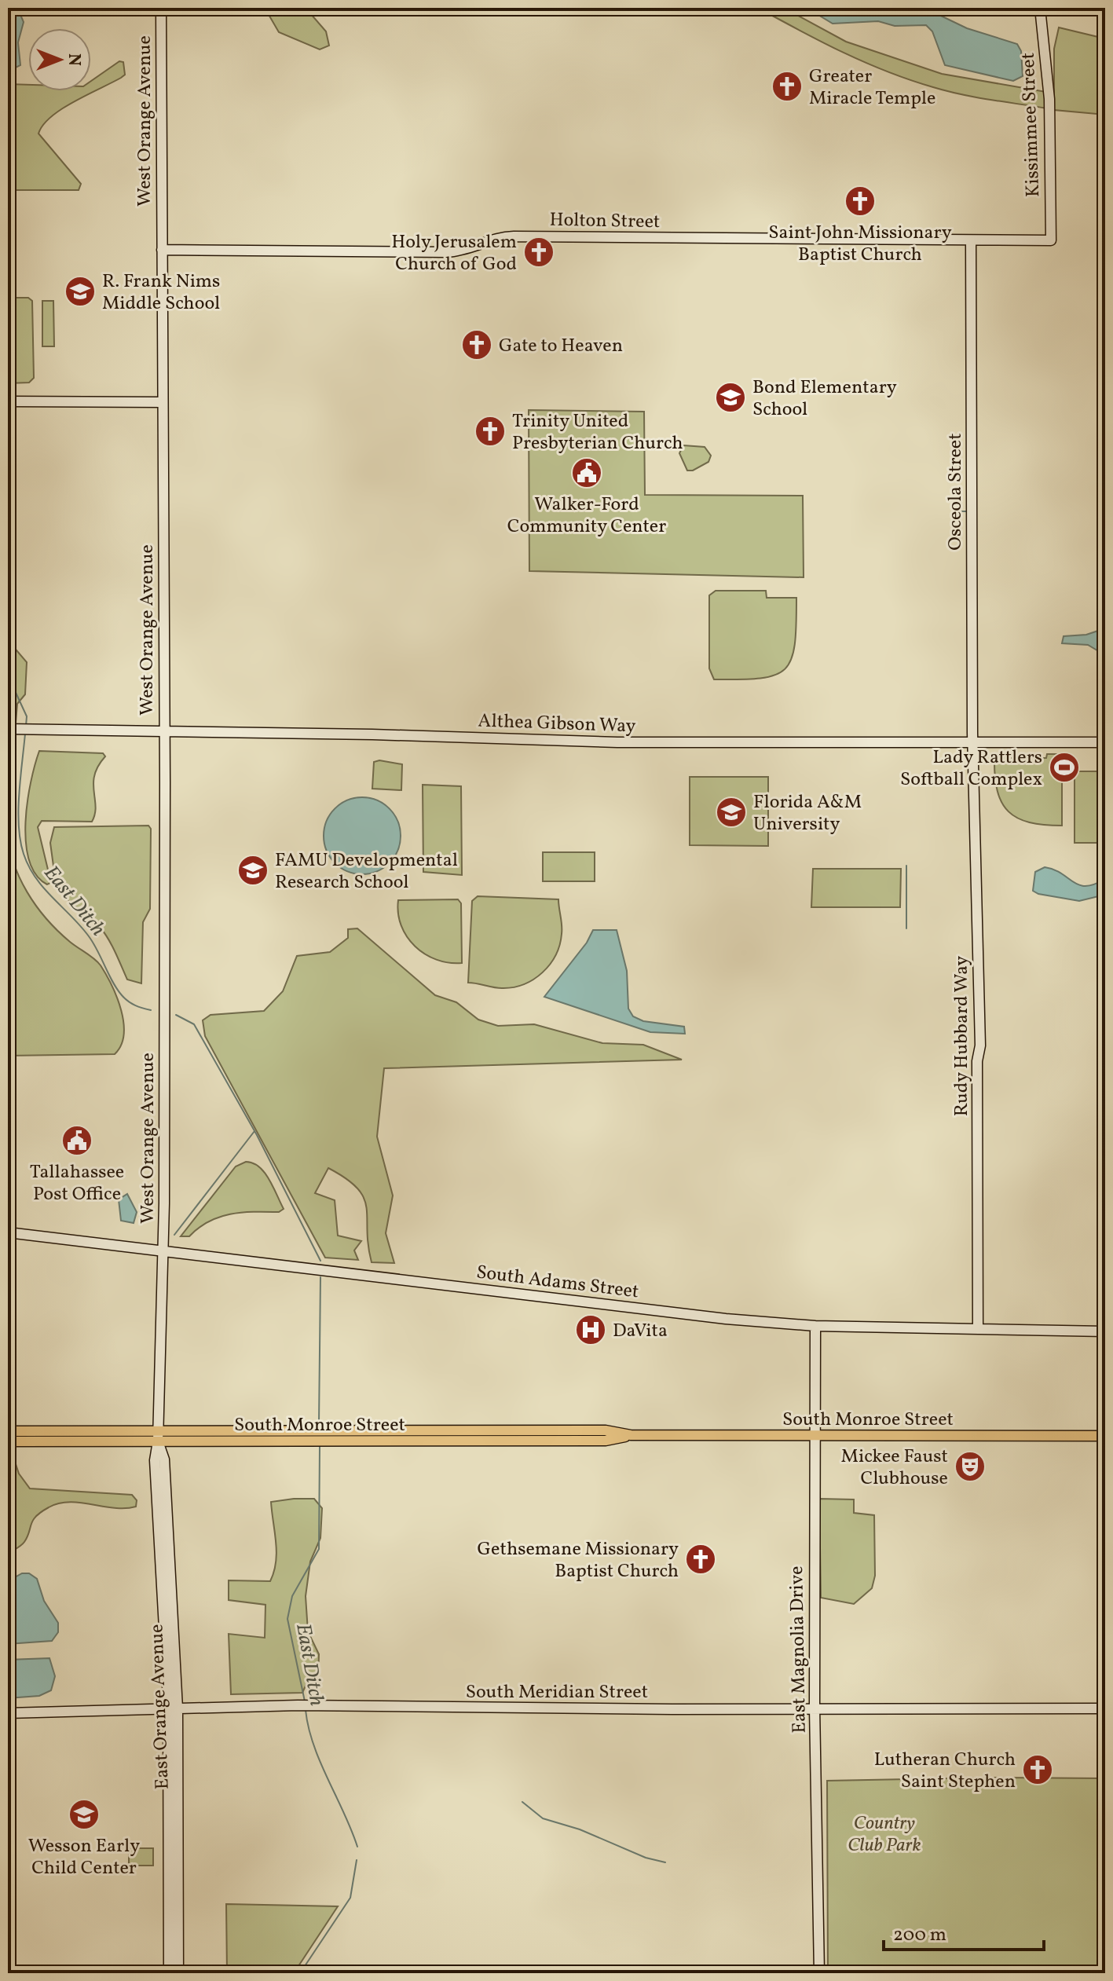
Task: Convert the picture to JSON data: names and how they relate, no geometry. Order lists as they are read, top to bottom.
{
  "streets": {
    "main road": ["South Monroe Street"],
    "street": [
      "West Orange Avenue",
      "Kissimmee Street",
      "Holton Street",
      "Osceola Street",
      "Althea Gibson Way",
      "Rudy Hubbard Way",
      "South Adams Street",
      "East Magnolia Drive",
      "South Meridian Street",
      "East Orange Avenue"
    ]
  },
  "crossings": [
    ["West Orange Avenue", "Holton Street"],
    ["West Orange Avenue", "Althea Gibson Way"],
    ["West Orange Avenue", "South Adams Street"],
    ["West Orange Avenue", "East Orange Avenue"],
    ["Kissimmee Street", "Holton Street"],
    ["Holton Street", "Osceola Street"],
    ["Osceola Street", "Althea Gibson Way"],
    ["Osceola Street", "Rudy Hubbard Way"],
    ["Althea Gibson Way", "Rudy Hubbard Way"],
    ["Rudy Hubbard Way", "South Adams Street"],
    ["South Adams Street", "East Magnolia Drive"],
    ["South Adams Street", "East Orange Avenue"],
    ["South Monroe Street", "East Magnolia Drive"],
    ["South Monroe Street", "East Orange Avenue"],
    ["East Magnolia Drive", "South Meridian Street"],
    ["South Meridian Street", "East Orange Avenue"]
  ],
  "water": ["East Ditch"],
  "parks": ["Country Club Park"],
  "places": {
    "church": [
      "Greater Miracle Temple",
      "Saint John Missionary Baptist Church",
      "Holy Jerusalem Church of God",
      "Gate to Heaven",
      "Trinity United Presbyterian Church",
      "Gethsemane Missionary Baptist Church",
      "Lutheran Church Saint Stephen"
    ],
    "school or university": [
      "R. Frank Nims Middle School",
      "Bond Elementary School",
      "Florida A&M University",
      "FAMU Developmental Research School",
      "Wesson Early Child Center"
    ],
    "public building": ["Walker-Ford Community Center", "Tallahassee Post Office"],
    "sports": ["Lady Rattlers Softball Complex"],
    "hospital": ["DaVita"],
    "theatre": ["Mickee Faust Clubhouse"]
  },
  "scale_bar": "200 m",
  "north": "right"
}
